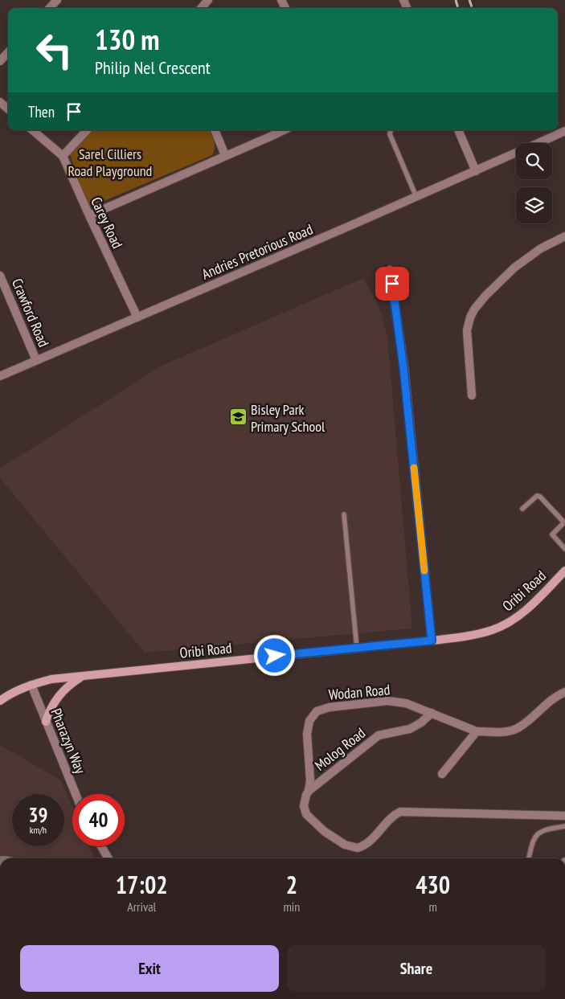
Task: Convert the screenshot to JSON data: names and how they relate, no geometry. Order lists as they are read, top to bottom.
{
  "streets": {
    "street": [
      "Carey Road",
      "Andries Pretorious Road",
      "Crawford Road",
      "Oribi Road",
      "Wodan Road",
      "Pharazyn Way",
      "Molog Road"
    ]
  },
  "crossings": [
    ["Carey Road", "Andries Pretorious Road"],
    ["Andries Pretorious Road", "Crawford Road"],
    ["Oribi Road", "Pharazyn Way"],
    ["Wodan Road", "Molog Road"]
  ],
  "parks": ["Sarel Cilliers Road Playground"],
  "places": {
    "school or university": ["Bisley Park Primary School"]
  },
  "page": {
    "turn": ["130 m", "Philip Nel Crescent"],
    "then": "Then",
    "speed": "39 km/h",
    "limit": "40",
    "eta": [
      "17:02",
      "Arrival",
      "2",
      "min",
      "430",
      "m"
    ],
    "buttons": ["Exit", "Share"]
  }
}
